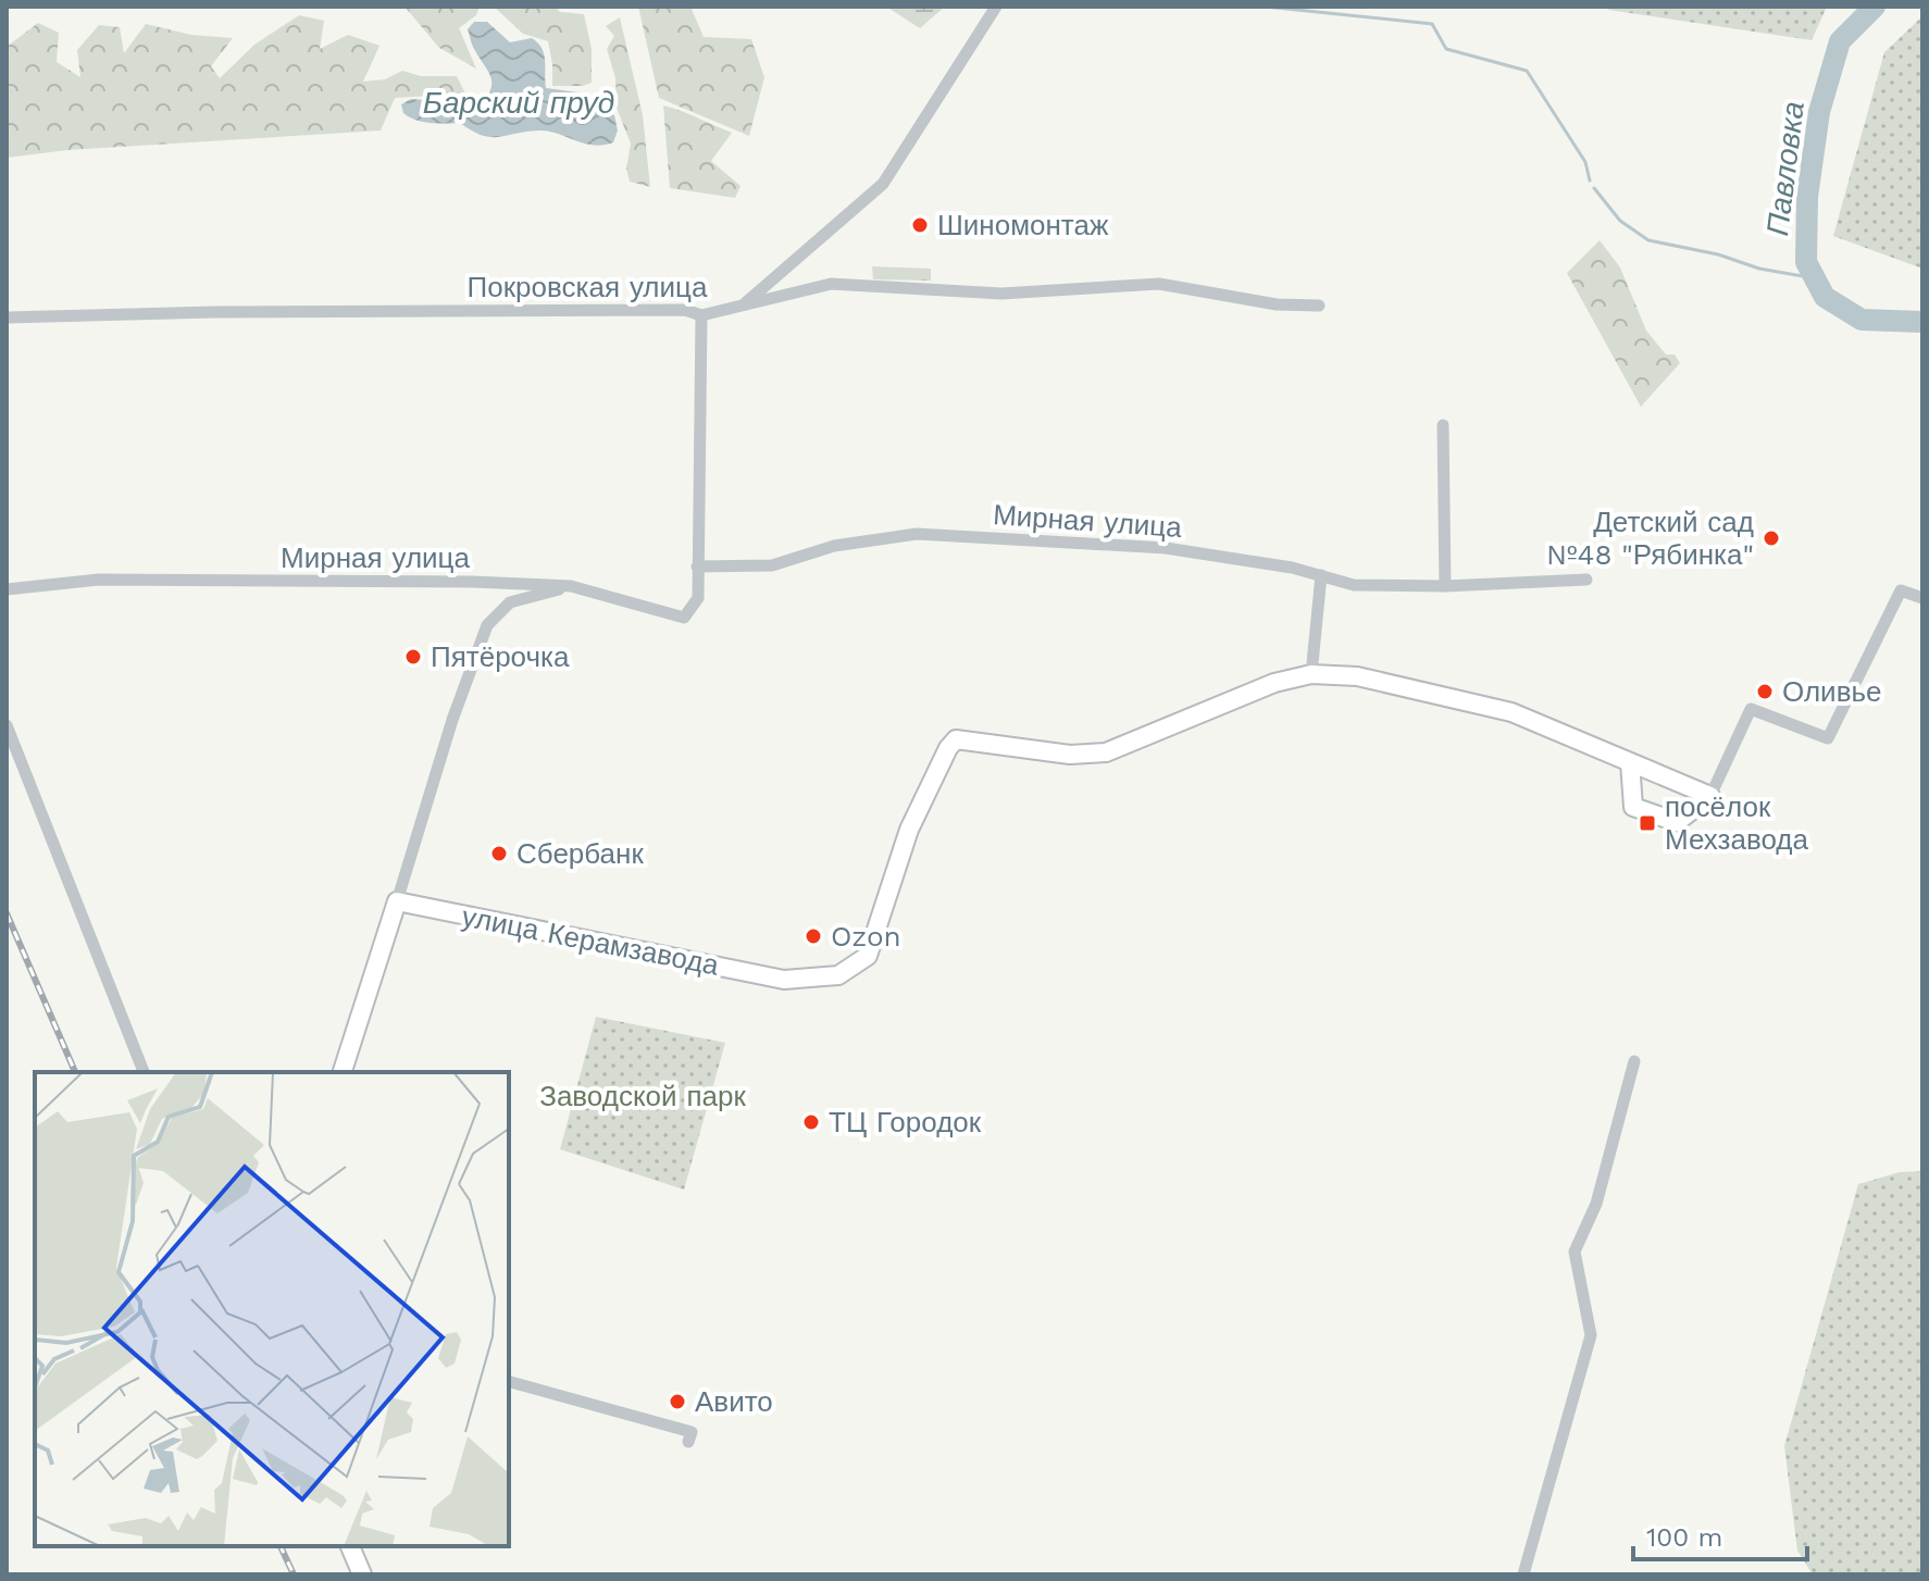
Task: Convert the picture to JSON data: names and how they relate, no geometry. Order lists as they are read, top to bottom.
{
  "streets": {
    "street": ["Покровская улица", "Мирная улица", "улица Керамзавода"]
  },
  "crossings": [
    ["Покровская улица", "Мирная улица"]
  ],
  "water": ["Барский пруд", "Павловка"],
  "parks": ["Заводской парк"],
  "places": {
    "other": [
      "Шиномонтаж",
      "Детский сад №48 \"Рябинка\"",
      "Пятёрочка",
      "Оливье",
      "Сбербанк",
      "Ozon",
      "ТЦ Городок",
      "Авито"
    ],
    "transit": ["посёлок Мехзавода"]
  },
  "scale_bar": "100 m"
}
